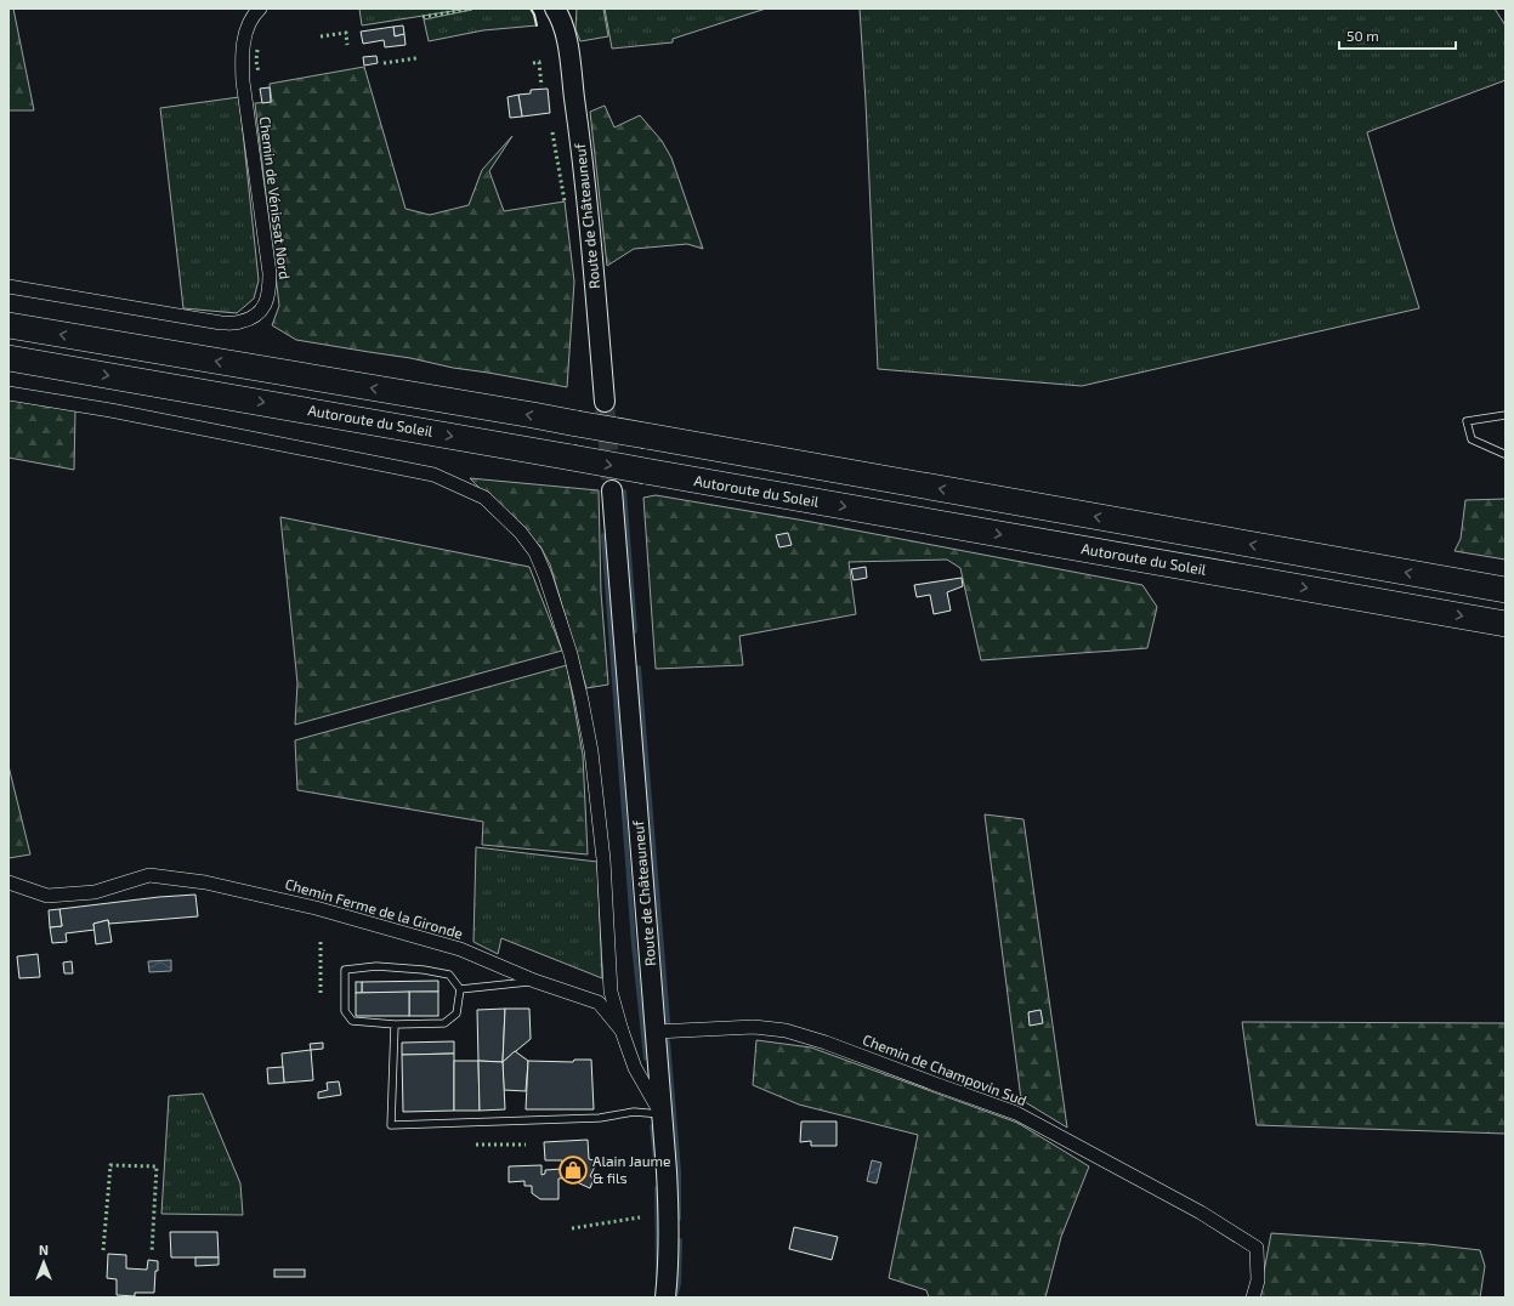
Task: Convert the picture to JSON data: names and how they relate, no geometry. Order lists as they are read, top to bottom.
{
  "streets": {
    "highway": ["Autoroute du Soleil"],
    "main road": ["Route de Châteauneuf"],
    "street": ["Chemin de Vénissat Nord", "Chemin Ferme de la Gironde", "Chemin de Champovin Sud"]
  },
  "crossings": [
    ["Route de Châteauneuf", "Chemin Ferme de la Gironde"],
    ["Route de Châteauneuf", "Chemin de Champovin Sud"]
  ],
  "places": {
    "shop": ["Alain Jaume & fils"]
  },
  "scale_bar": "50 m",
  "north": "top"
}
